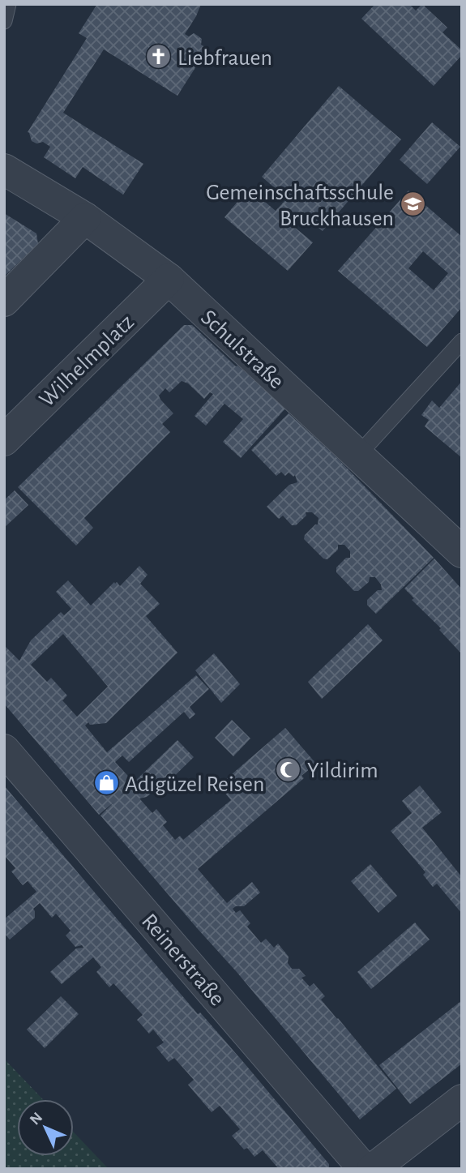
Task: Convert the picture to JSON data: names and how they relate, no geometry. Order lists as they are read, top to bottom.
{
  "streets": {
    "street": ["Schulstraße", "Wilhelmplatz", "Reinerstraße"]
  },
  "crossings": [
    ["Schulstraße", "Wilhelmplatz"]
  ],
  "places": {
    "church": ["Liebfrauen"],
    "school or university": ["Gemeinschaftsschule Bruckhausen"],
    "mosque": ["Yildirim"],
    "shop": ["Adigüzel Reisen"]
  },
  "north": "top left"
}
